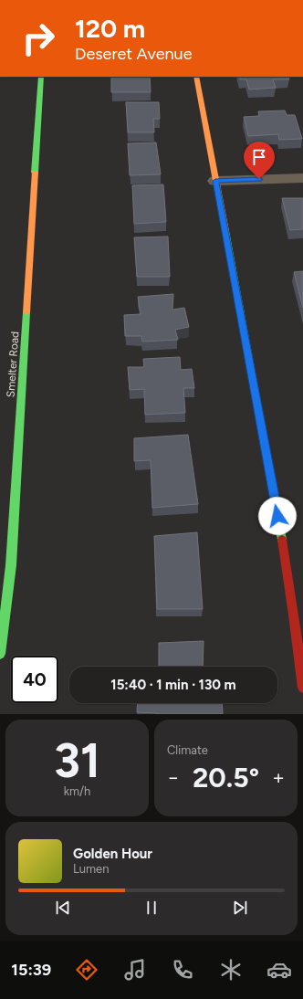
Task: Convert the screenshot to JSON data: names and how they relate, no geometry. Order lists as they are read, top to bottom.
{
  "streets": {
    "street": ["Smelter Road"]
  },
  "page": {
    "turn": ["120 m", "Deseret Avenue"],
    "limit": "40",
    "trip": "15:40 · 1 min · 130 m",
    "tile": [
      ["31", "km/h"],
      "Climate"
    ],
    "heat": ["−", "20.5°", "+"],
    "song": ["Golden Hour", "Lumen"],
    "tabs": "15:39"
  }
}
